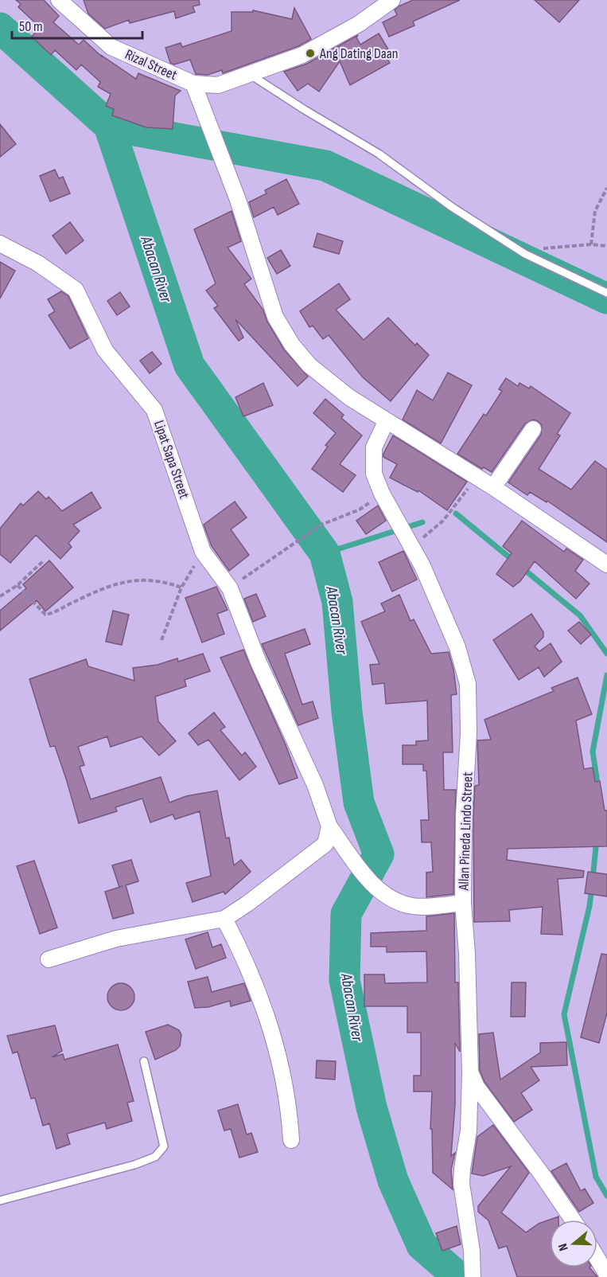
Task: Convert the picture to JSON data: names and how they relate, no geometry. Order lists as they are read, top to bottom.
{
  "streets": {
    "street": ["Rizal Street", "Lipat Sapa Street", "Allan Pineda Lindo Street"]
  },
  "crossings": [
    ["Lipat Sapa Street", "Allan Pineda Lindo Street"]
  ],
  "water": ["Abacan River"],
  "places": ["Ang Dating Daan"],
  "scale_bar": "50 m",
  "north": "left"
}
